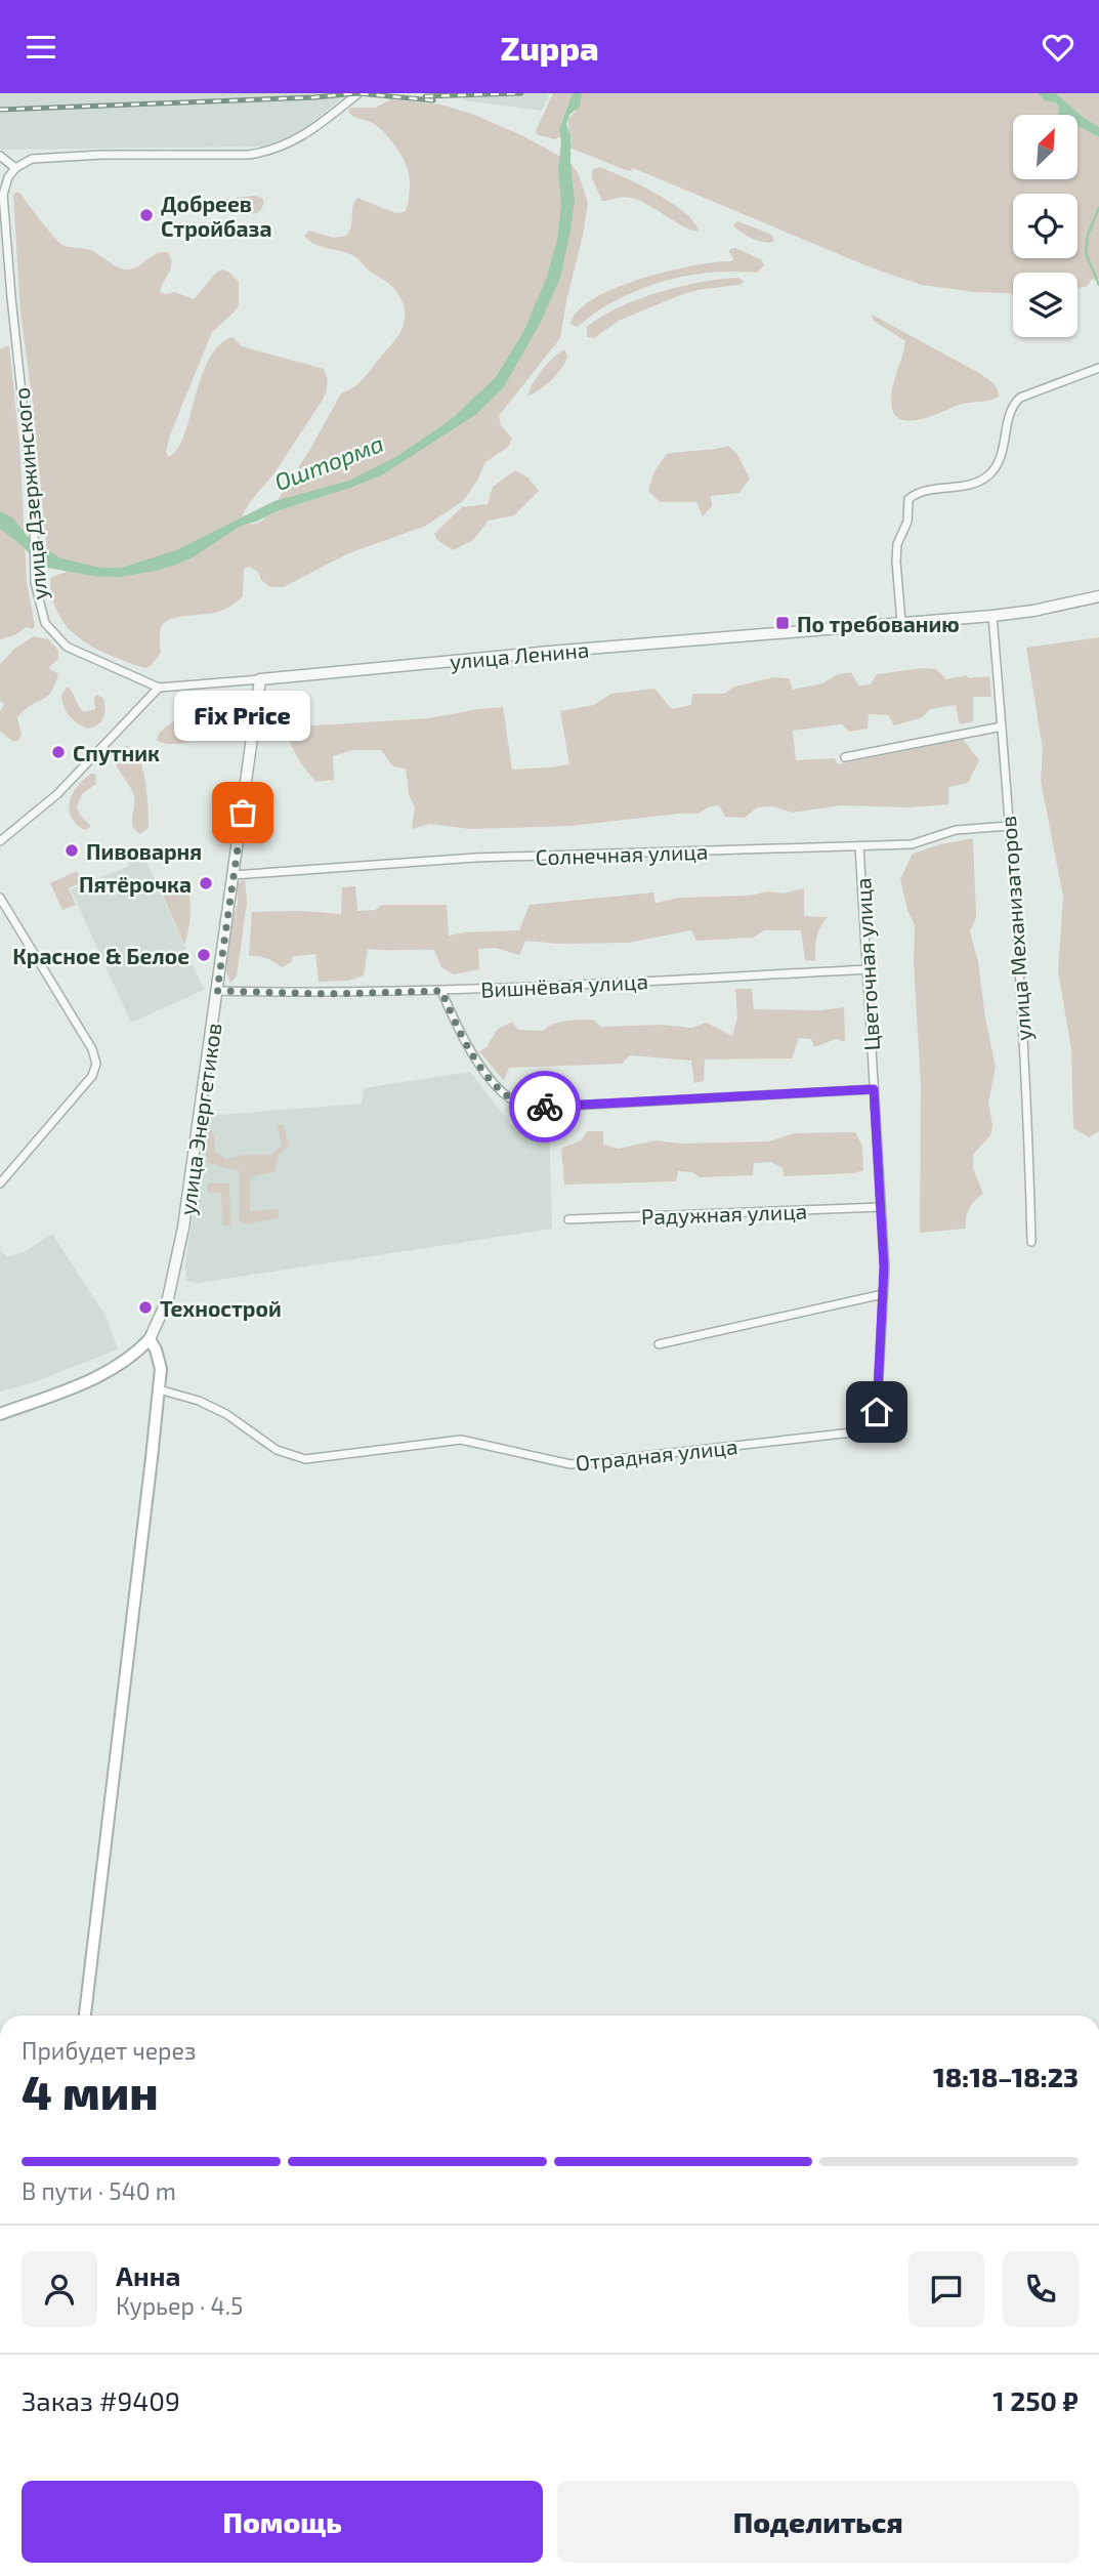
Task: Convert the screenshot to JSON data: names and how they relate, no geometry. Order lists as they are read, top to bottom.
{
  "streets": {
    "street": [
      "улица Дзержинского",
      "улица Ленина",
      "Солнечная улица",
      "улица Механизаторов",
      "Цветочная улица",
      "Вишнёвая улица",
      "улица Энергетиков",
      "Радужная улица",
      "Отрадная улица"
    ]
  },
  "crossings": [
    ["улица Дзержинского", "улица Ленина"],
    ["улица Ленина", "улица Механизаторов"],
    ["улица Ленина", "улица Энергетиков"],
    ["Солнечная улица", "улица Механизаторов"],
    ["Солнечная улица", "Цветочная улица"],
    ["Солнечная улица", "улица Энергетиков"],
    ["Цветочная улица", "Вишнёвая улица"],
    ["Цветочная улица", "Радужная улица"],
    ["Цветочная улица", "Отрадная улица"],
    ["Вишнёвая улица", "улица Энергетиков"]
  ],
  "water": ["Ошторма"],
  "places": {
    "other": [
      "Добреев Стройбаза",
      "Спутник",
      "Fix Price",
      "Пивоварня",
      "Пятёрочка",
      "Красное & Белое",
      "Технострой"
    ],
    "transit": ["По требованию"]
  },
  "north": "top right",
  "page": {
    "header": "Zuppa",
    "bubble": "Fix Price",
    "heading": ["4 мин", "Прибудет через", "18:18–18:23"],
    "panel": [
      "Анна",
      "Курьер · 4.5",
      "Заказ #9409",
      "1 250 ₽"
    ],
    "bar": "В пути · 540 m",
    "buttons": ["Помощь", "Поделиться"]
  }
}
